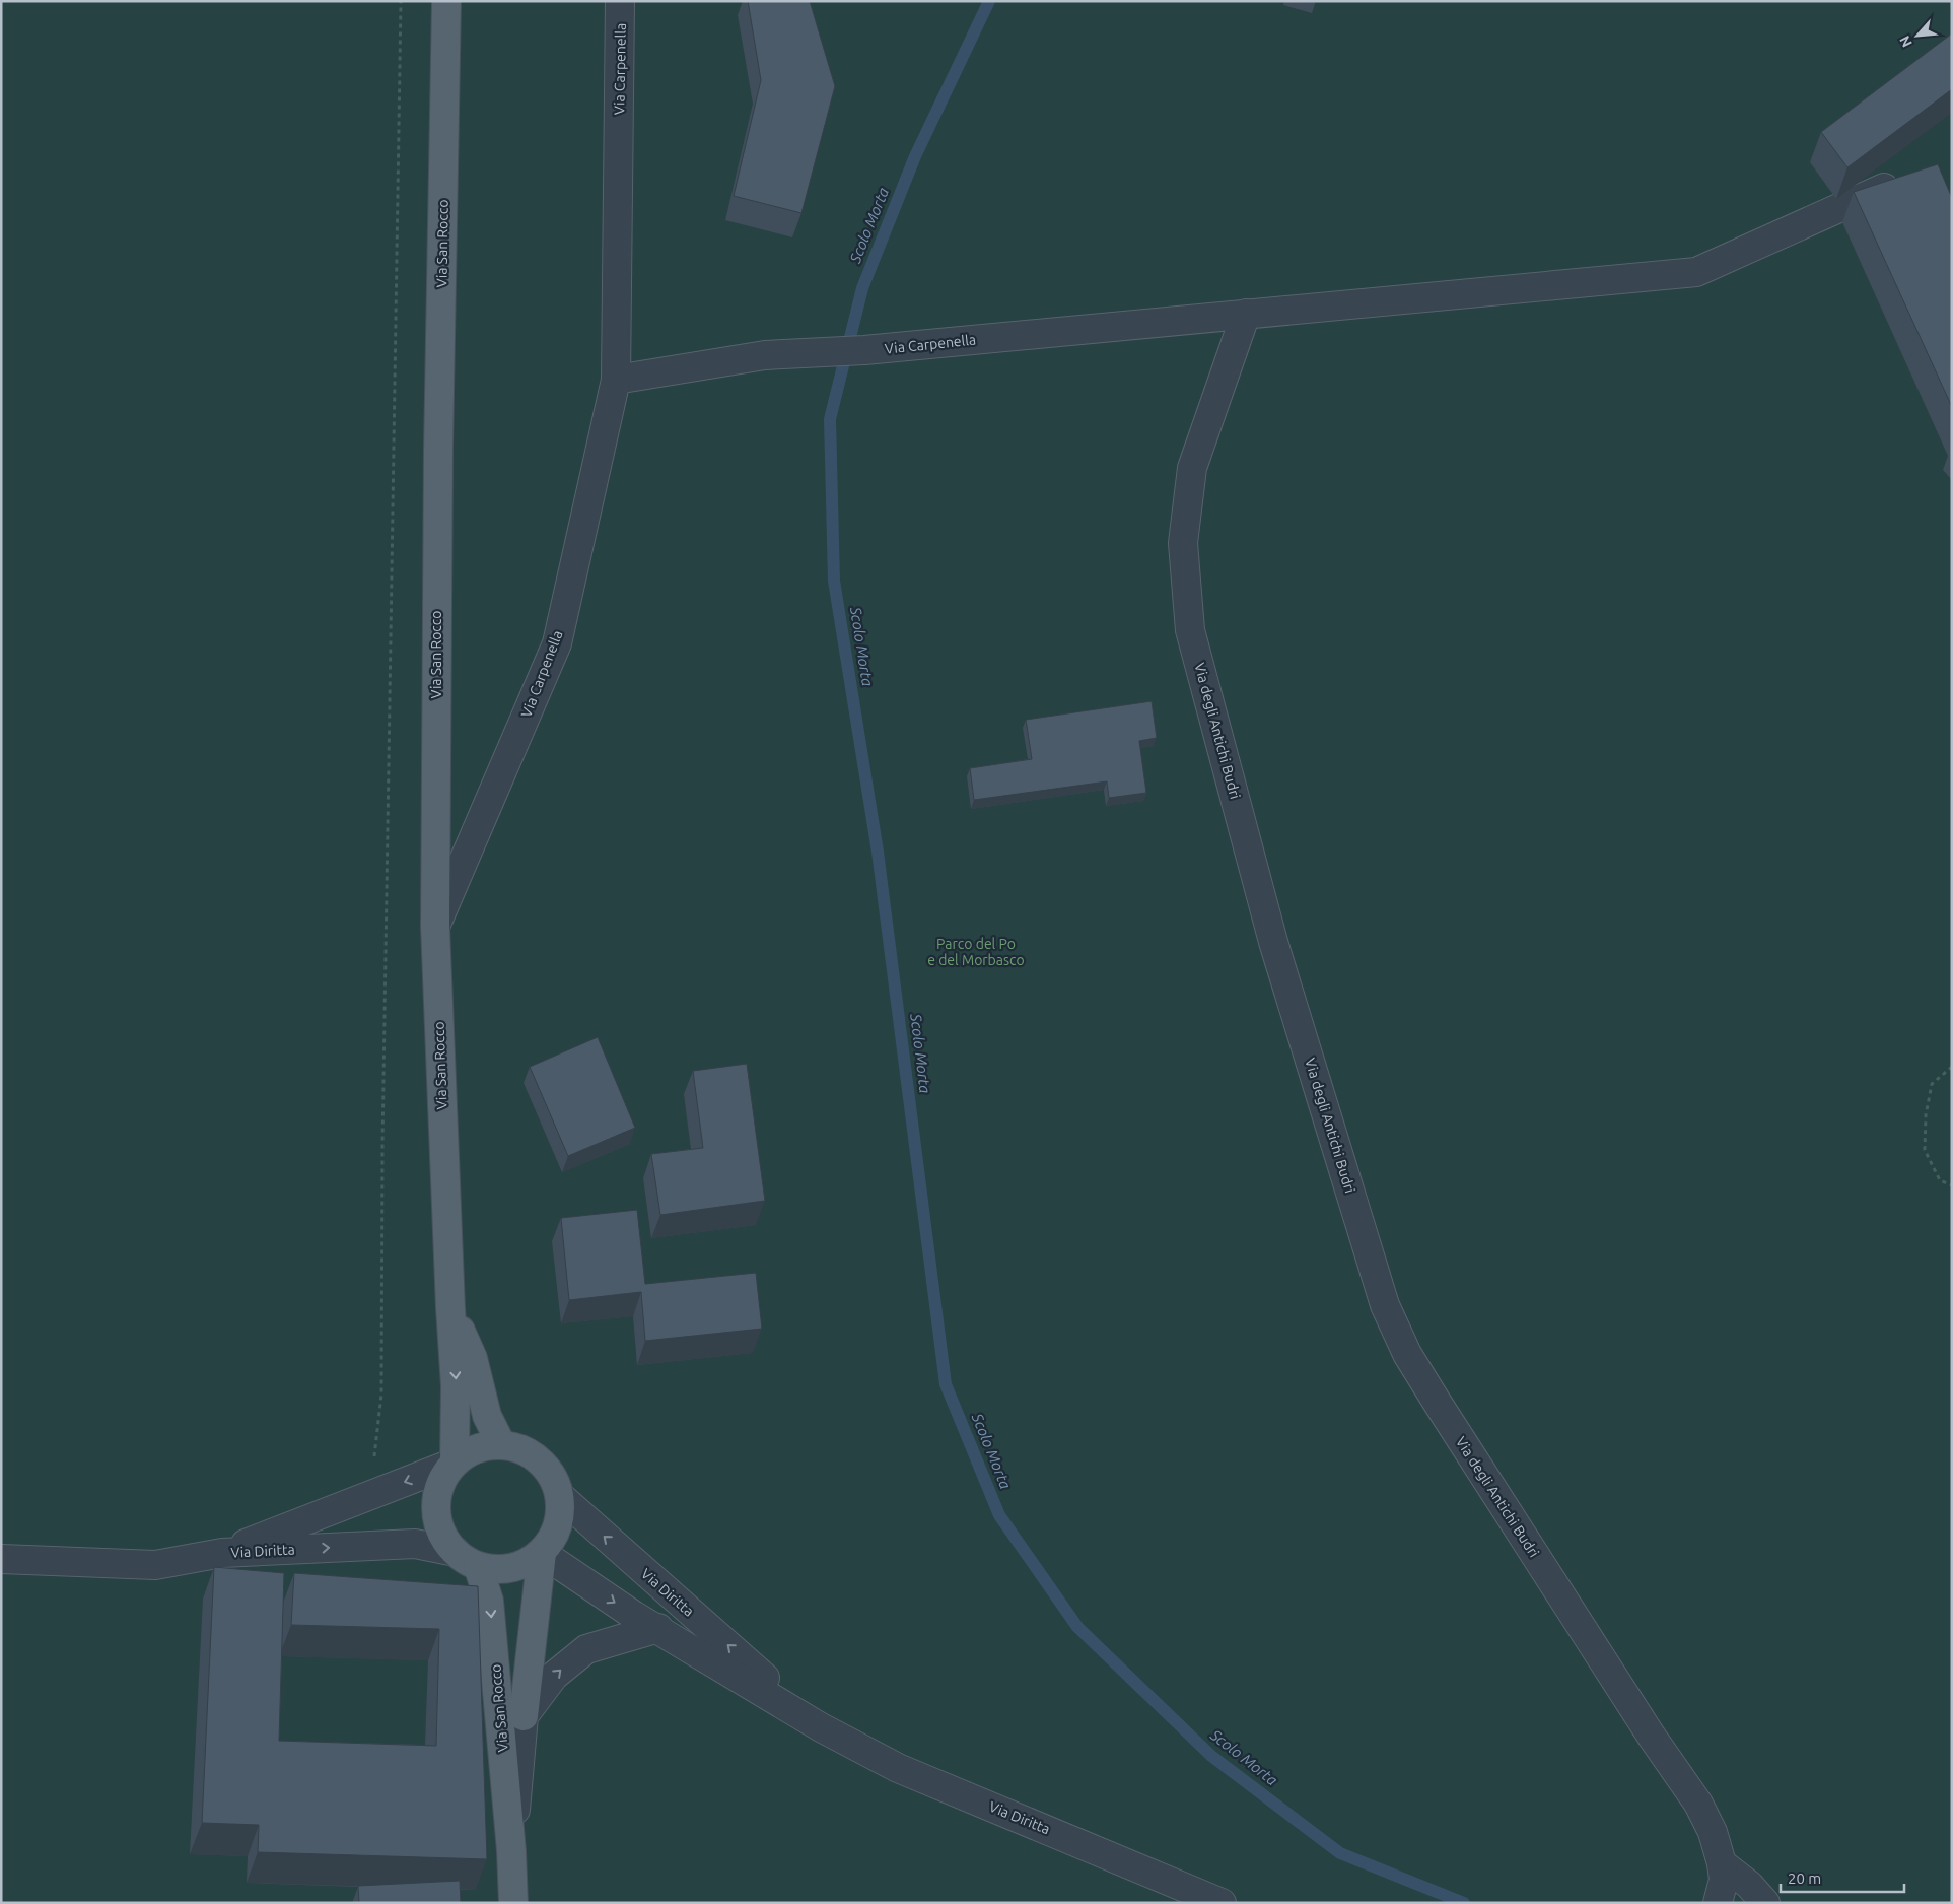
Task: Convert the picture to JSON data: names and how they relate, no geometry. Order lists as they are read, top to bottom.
{
  "streets": {
    "main road": ["Via San Rocco"],
    "street": ["Via Carpenella", "Via degli Antichi Budri", "Via Diritta"]
  },
  "crossings": [
    ["Via Carpenella", "Via San Rocco"],
    ["Via Carpenella", "Via degli Antichi Budri"],
    ["Via San Rocco", "Via Diritta"]
  ],
  "water": ["Scolo Morta"],
  "parks": ["Parco del Po e del Morbasco"],
  "scale_bar": "20 m",
  "north": "bottom left"
}
